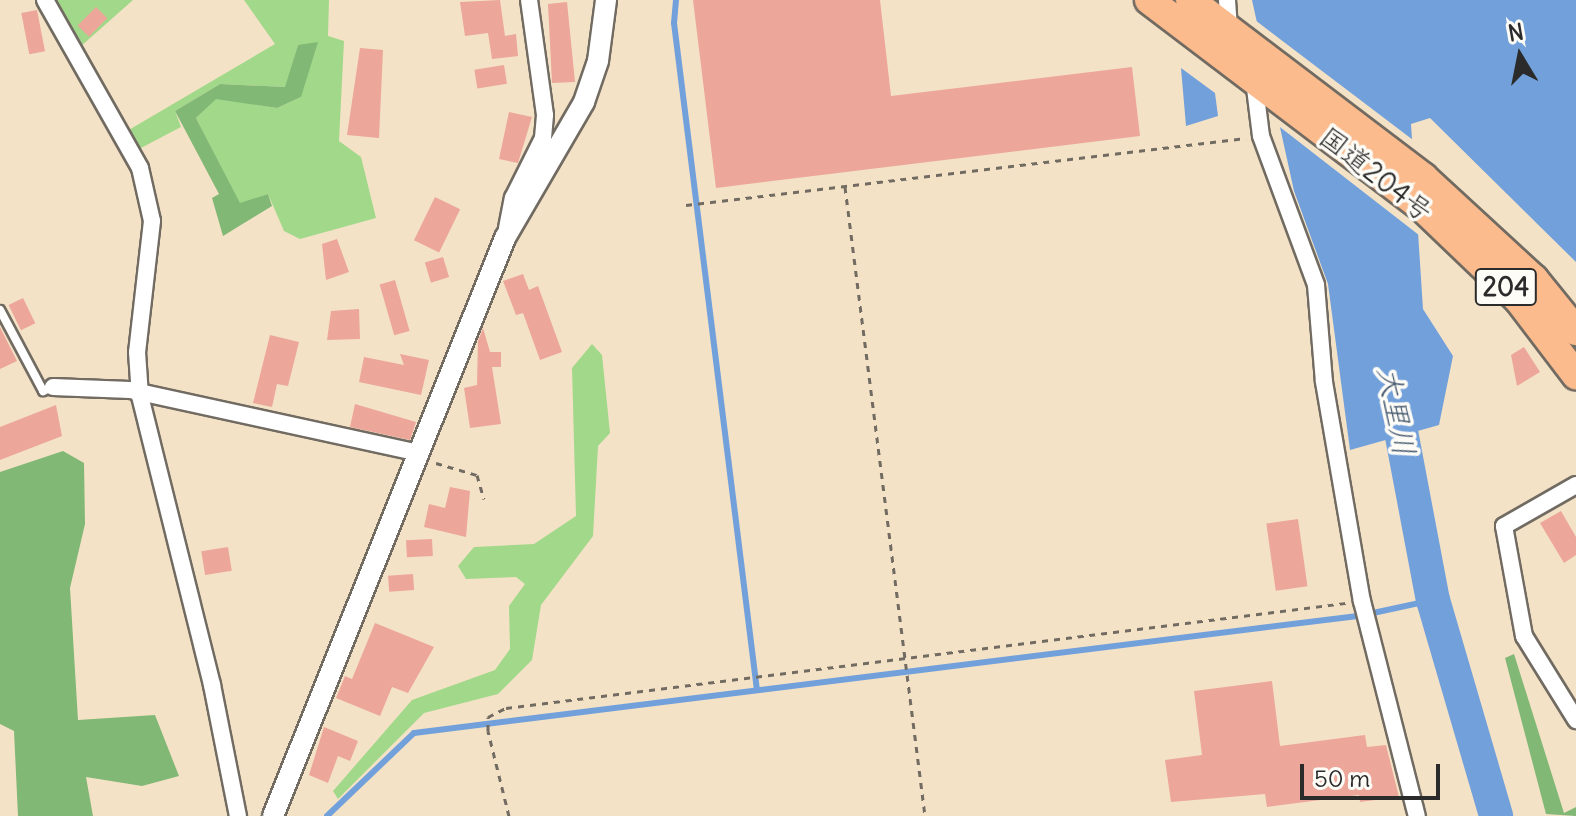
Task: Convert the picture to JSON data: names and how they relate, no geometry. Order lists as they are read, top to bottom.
{
  "streets": {
    "highway": ["国道204号", "204"]
  },
  "water": ["大里川"],
  "scale_bar": "50 m",
  "north": "top"
}
